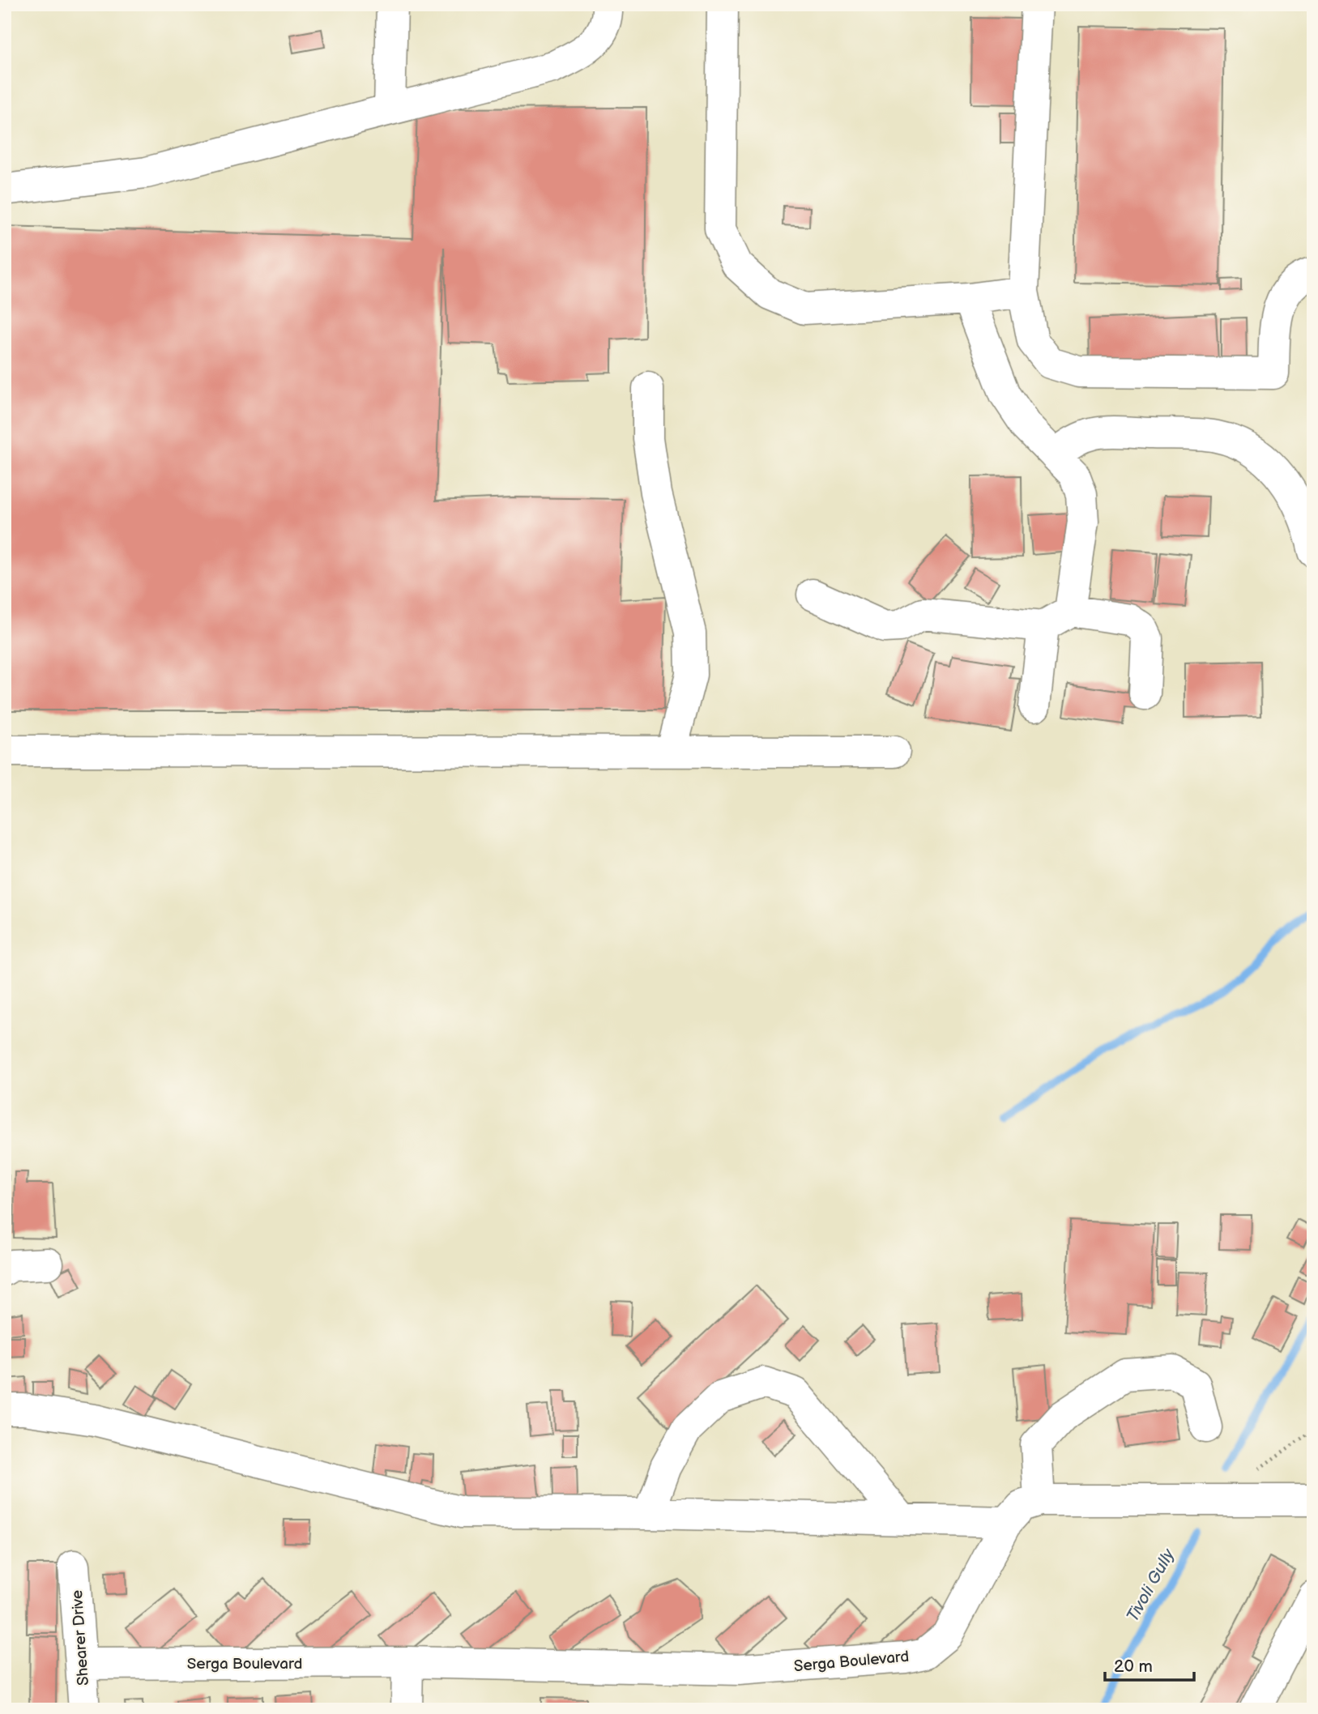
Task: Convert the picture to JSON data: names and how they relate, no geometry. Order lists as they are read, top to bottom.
{
  "streets": {
    "street": ["Shearer Drive", "Serga Boulevard"]
  },
  "crossings": [
    ["Shearer Drive", "Serga Boulevard"]
  ],
  "water": ["Tivoli Gully"],
  "scale_bar": "20 m"
}
